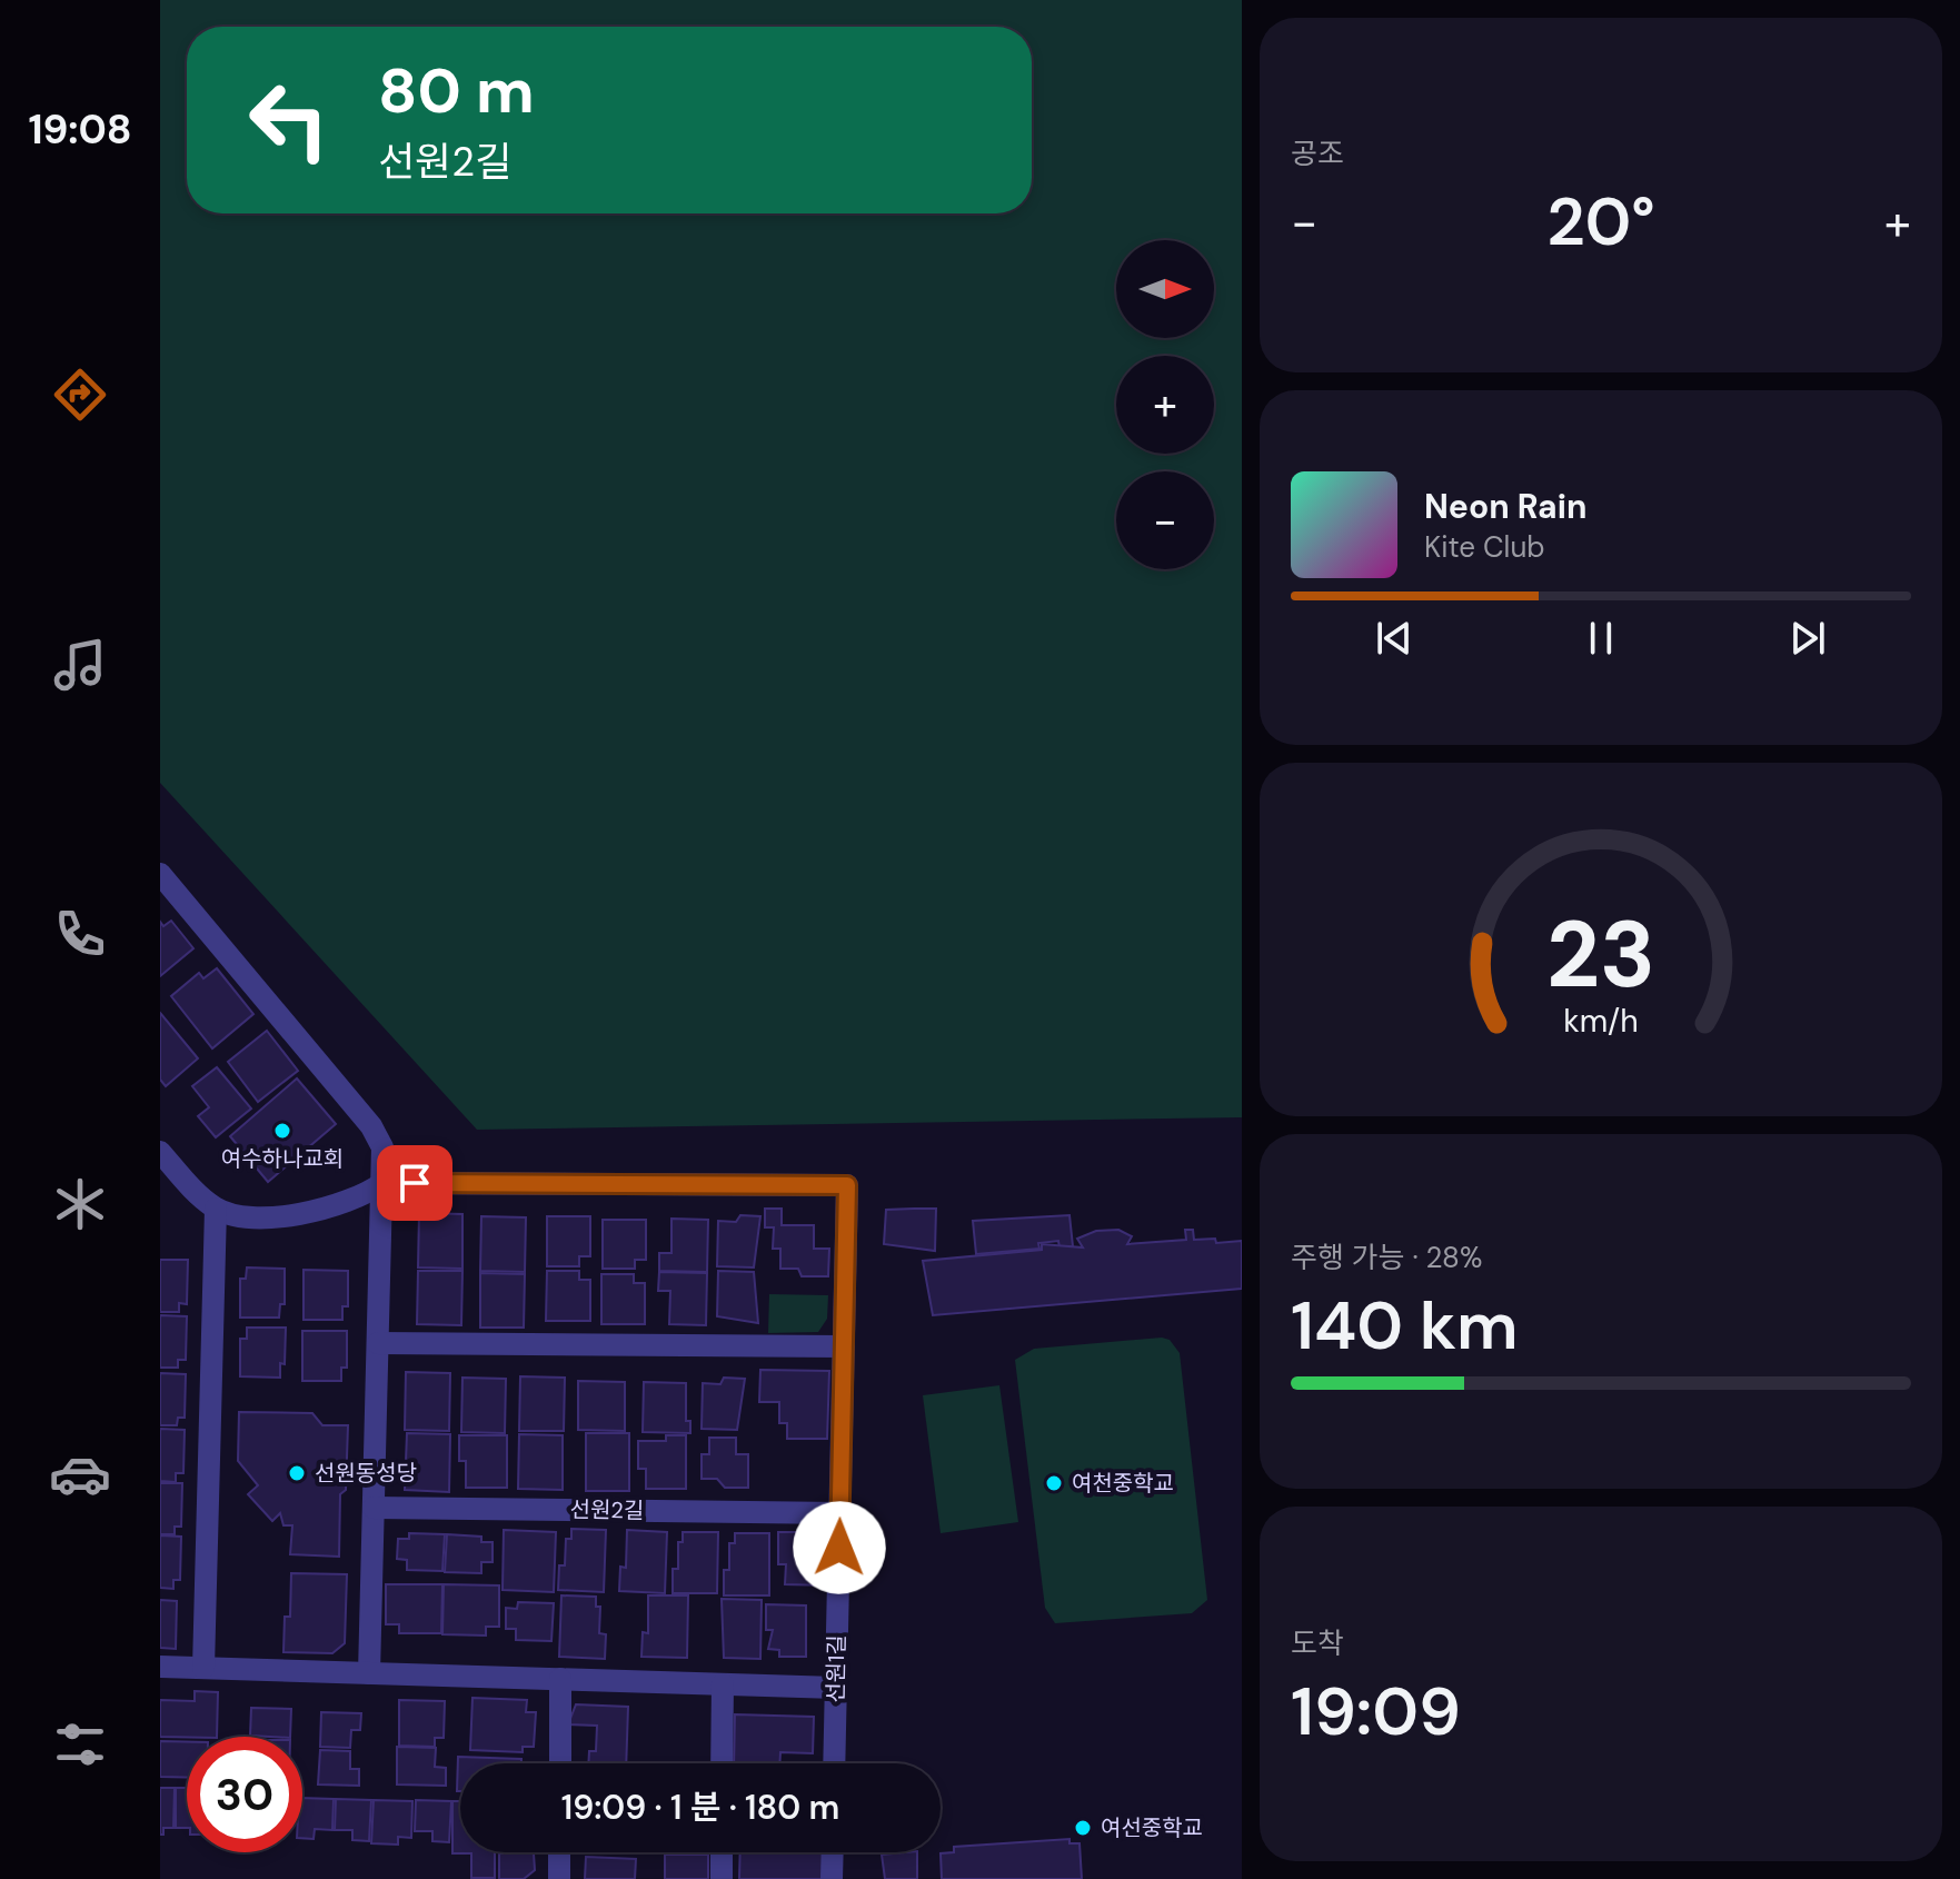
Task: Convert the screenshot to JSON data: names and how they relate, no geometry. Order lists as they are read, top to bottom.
{
  "streets": {
    "street": ["선원2길", "선원1길"]
  },
  "crossings": [
    ["선원2길", "선원1길"]
  ],
  "places": [
    "여수하나교회",
    "선원동성당",
    "여천중학교",
    "여선중학교"
  ],
  "north": "right",
  "page": {
    "tabs": "19:08",
    "tile": [
      "공조",
      ["주행 가능 · 28%", "140 km"],
      ["도착", "19:09"]
    ],
    "turn": ["80 m", "선원2길"],
    "heat": ["−", "20°", "+"],
    "map_buttons": ["+", "−"],
    "song": ["Neon Rain", "Kite Club"],
    "limit": "30",
    "trip": "19:09 · 1 분 · 180 m",
    "gauge": ["23", "km/h"]
  }
}
